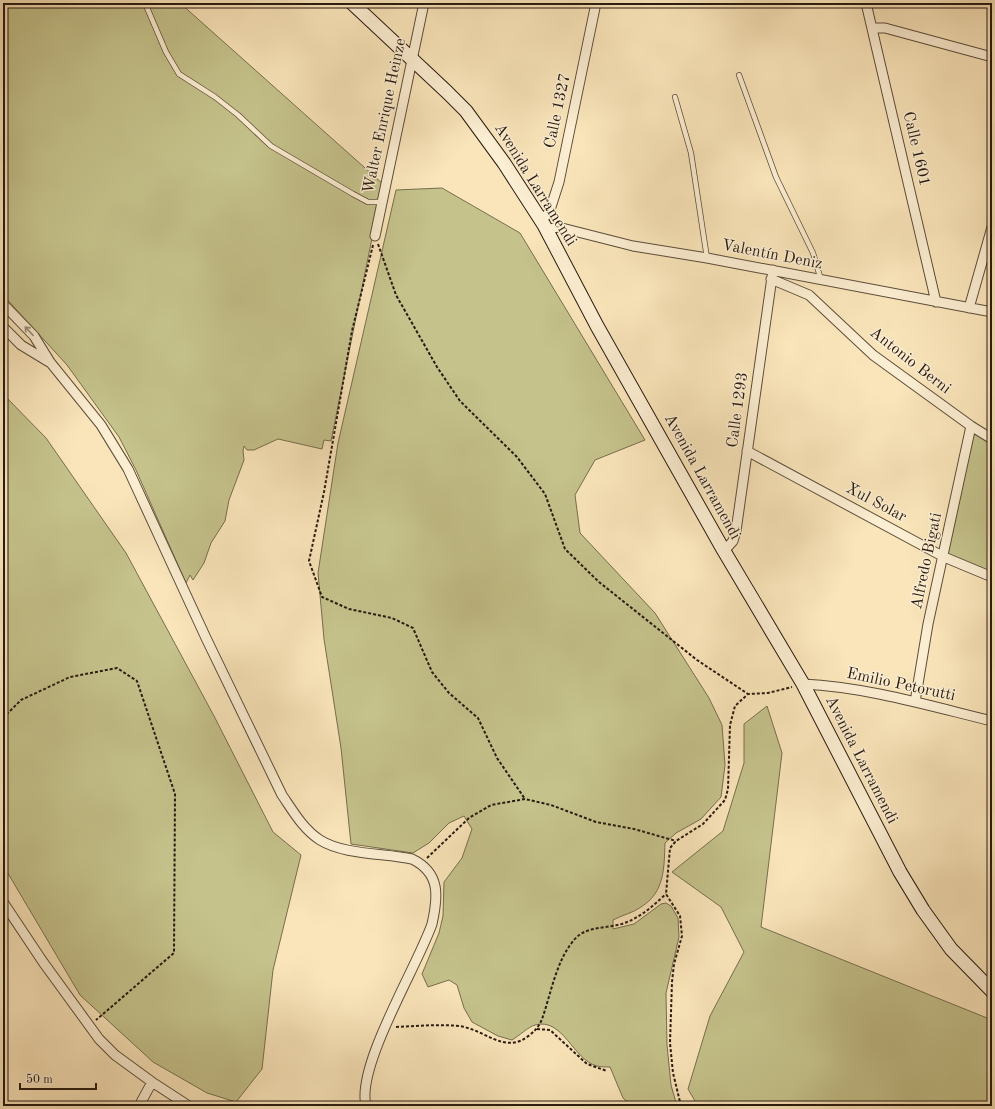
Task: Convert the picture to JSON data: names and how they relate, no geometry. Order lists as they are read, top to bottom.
{
  "streets": {
    "main road": ["Avenida Larramendi"],
    "street": [
      "Calle 1327",
      "Walter Enrique Heinze",
      "Calle 1601",
      "Valentín Deniz",
      "Antonio Berni",
      "Calle 1293",
      "Xul Solar",
      "Alfredo Bigati",
      "Emilio Petorutti"
    ]
  },
  "crossings": [
    ["Calle 1327", "Avenida Larramendi"],
    ["Calle 1327", "Valentín Deniz"],
    ["Walter Enrique Heinze", "Avenida Larramendi"],
    ["Calle 1601", "Valentín Deniz"],
    ["Avenida Larramendi", "Valentín Deniz"],
    ["Avenida Larramendi", "Calle 1293"],
    ["Avenida Larramendi", "Emilio Petorutti"],
    ["Valentín Deniz", "Antonio Berni"],
    ["Valentín Deniz", "Calle 1293"],
    ["Antonio Berni", "Calle 1293"],
    ["Antonio Berni", "Alfredo Bigati"],
    ["Calle 1293", "Xul Solar"],
    ["Xul Solar", "Alfredo Bigati"],
    ["Alfredo Bigati", "Emilio Petorutti"]
  ],
  "scale_bar": "50 m"
}
